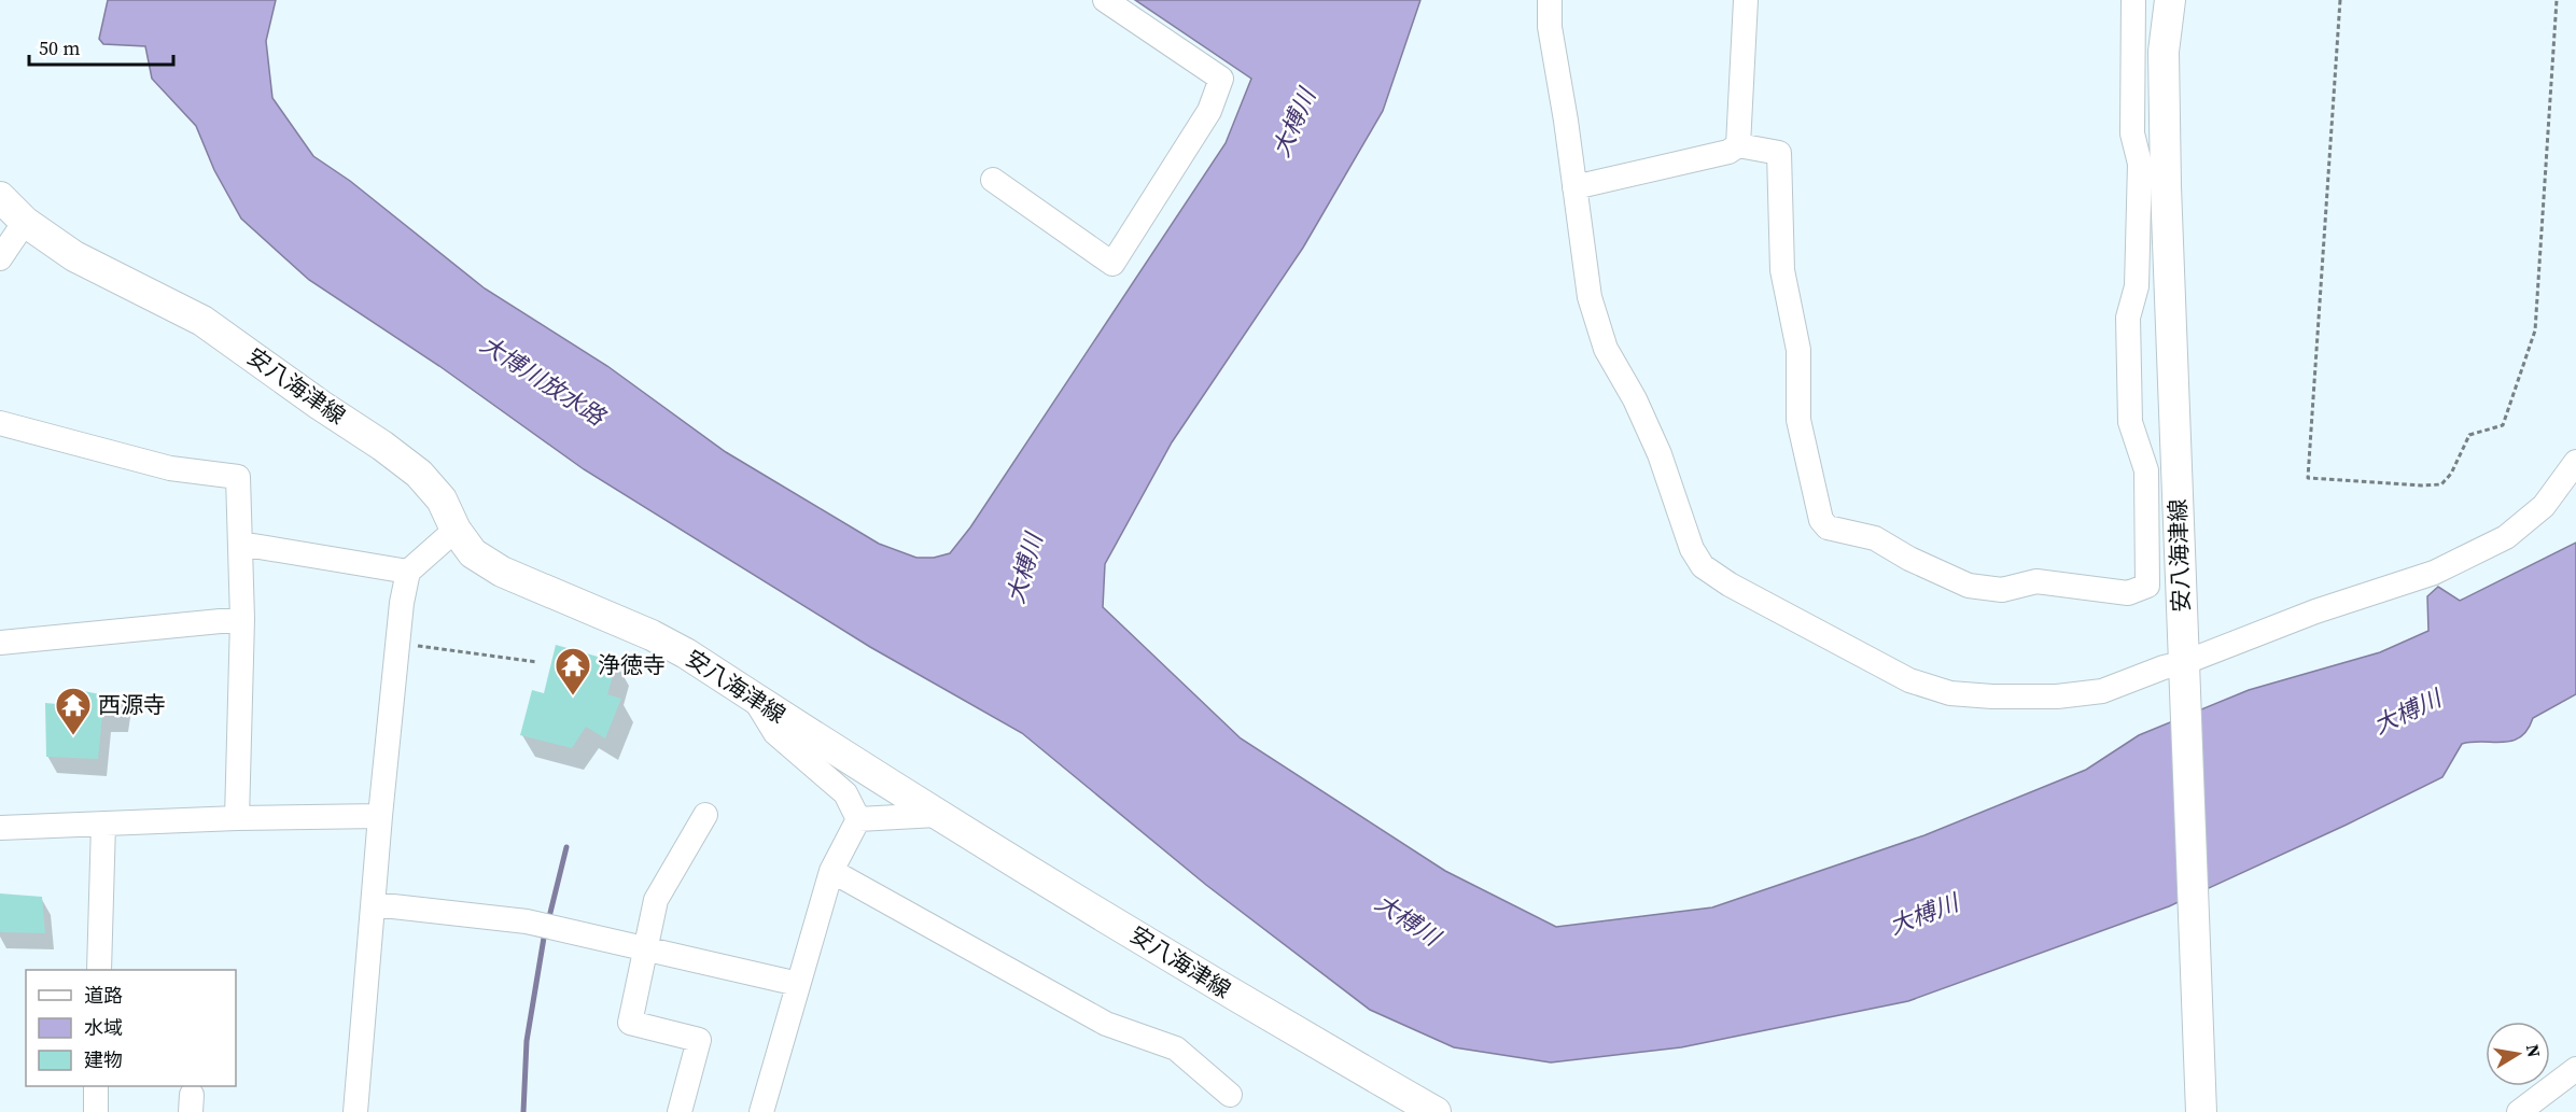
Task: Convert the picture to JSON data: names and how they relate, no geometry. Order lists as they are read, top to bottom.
{
  "streets": {
    "main road": ["安八海津線"]
  },
  "water": ["大榑川", "大博川放水路"],
  "places": {
    "temple": ["浄徳寺", "西源寺"]
  },
  "legend": ["道路", "水域", "建物"],
  "scale_bar": "50 m",
  "north": "right"
}
